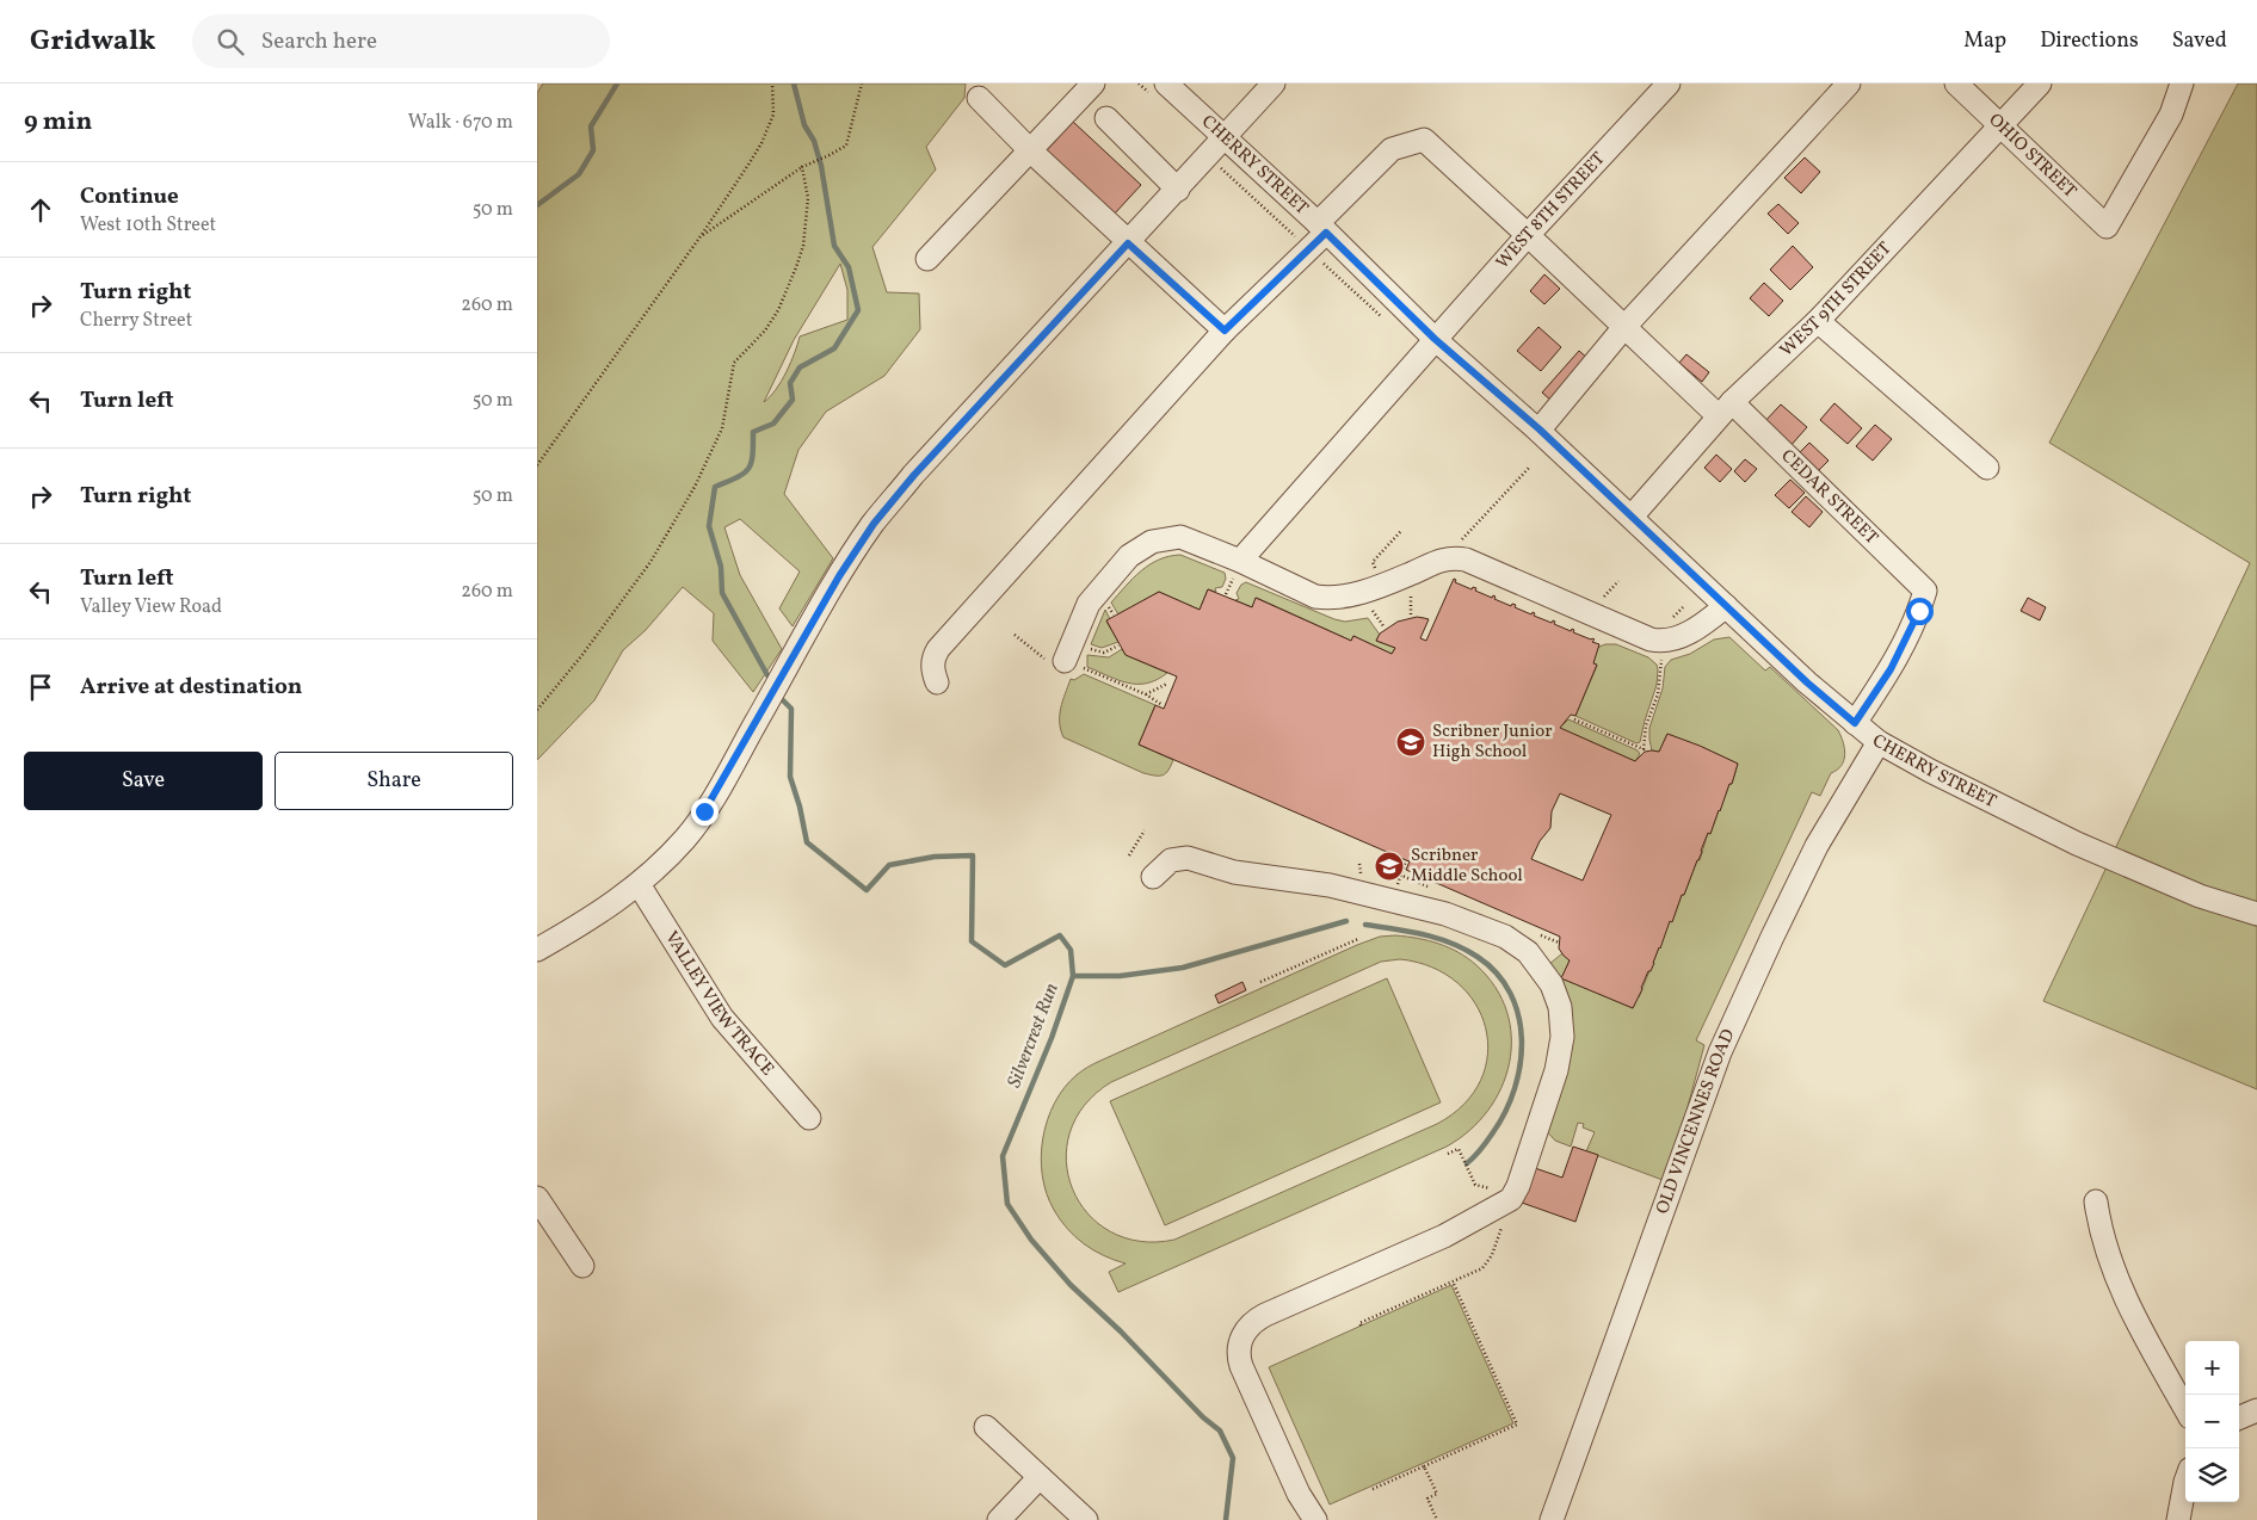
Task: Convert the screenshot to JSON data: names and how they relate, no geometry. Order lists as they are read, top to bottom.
{
  "streets": {
    "street": [
      "OHIO STREET",
      "CHERRY STREET",
      "WEST 8TH STREET",
      "WEST 9TH STREET",
      "CEDAR STREET",
      "VALLEY VIEW TRACE",
      "OLD VINCENNES ROAD"
    ]
  },
  "crossings": [
    ["OHIO STREET", "WEST 9TH STREET"],
    ["CHERRY STREET", "WEST 8TH STREET"],
    ["CHERRY STREET", "WEST 9TH STREET"],
    ["CHERRY STREET", "CEDAR STREET"],
    ["CHERRY STREET", "OLD VINCENNES ROAD"],
    ["WEST 8TH STREET", "CEDAR STREET"],
    ["WEST 9TH STREET", "CEDAR STREET"]
  ],
  "water": ["Silvercrest Run"],
  "places": {
    "school or university": ["Scribner Junior High School", "Scribner Middle School"]
  },
  "page": {
    "header": "Gridwalk",
    "search": "Search here",
    "nav": ["Map", "Directions", "Saved"],
    "heading": ["9 min", "Walk · 670 m"],
    "list": [
      ["Continue", "West 10th Street", "50 m"],
      ["Turn right", "Cherry Street", "260 m"],
      ["Turn left", "50 m"],
      ["Turn right", "50 m"],
      ["Turn left", "Valley View Road", "260 m"],
      "Arrive at destination"
    ],
    "buttons": ["Save", "Share"],
    "map_buttons": ["+", "−"]
  }
}
